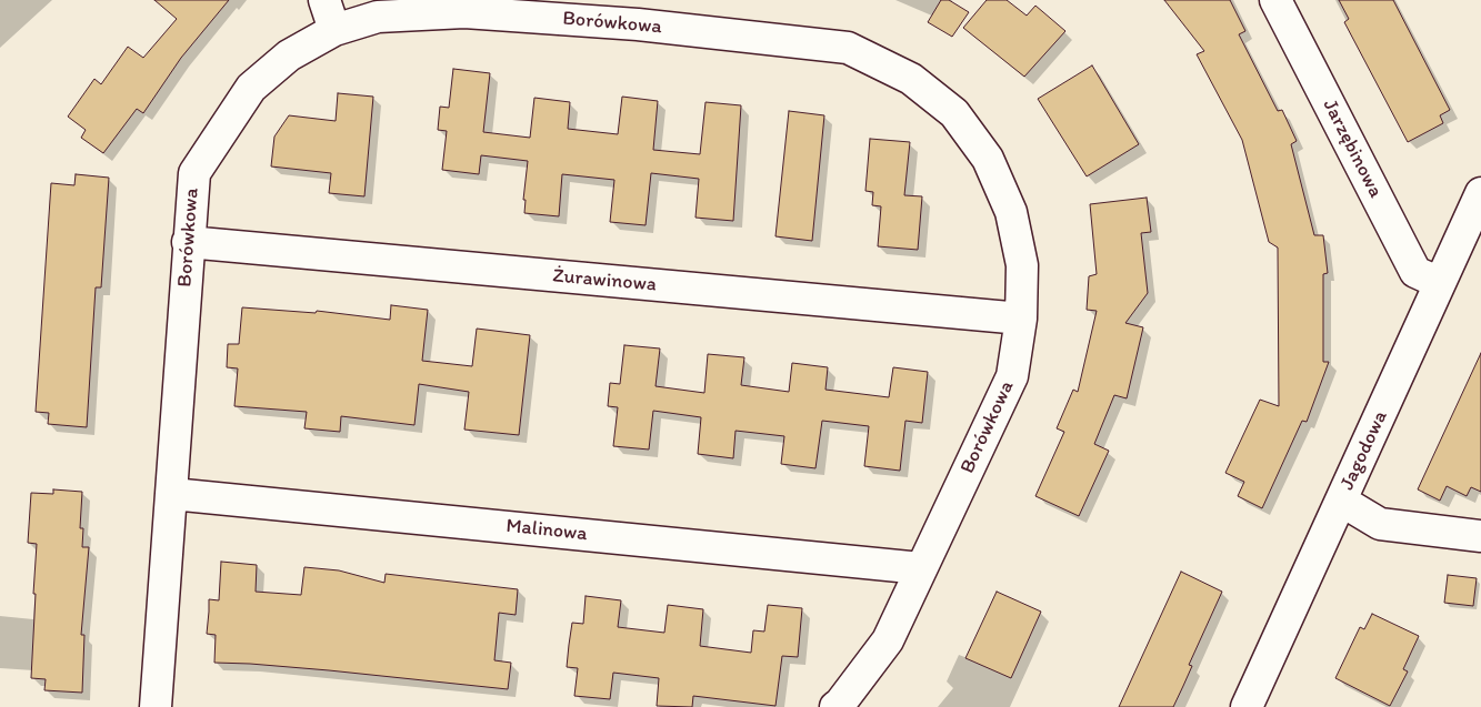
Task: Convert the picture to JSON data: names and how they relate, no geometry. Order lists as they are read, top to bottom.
{
  "streets": {
    "street": [
      "Borówkowa",
      "Jarzębinowa",
      "Żurawinowa",
      "Jagodowa",
      "Malinowa"
    ]
  },
  "crossings": [
    ["Borówkowa", "Żurawinowa"],
    ["Borówkowa", "Malinowa"],
    ["Jarzębinowa", "Jagodowa"]
  ]
}
